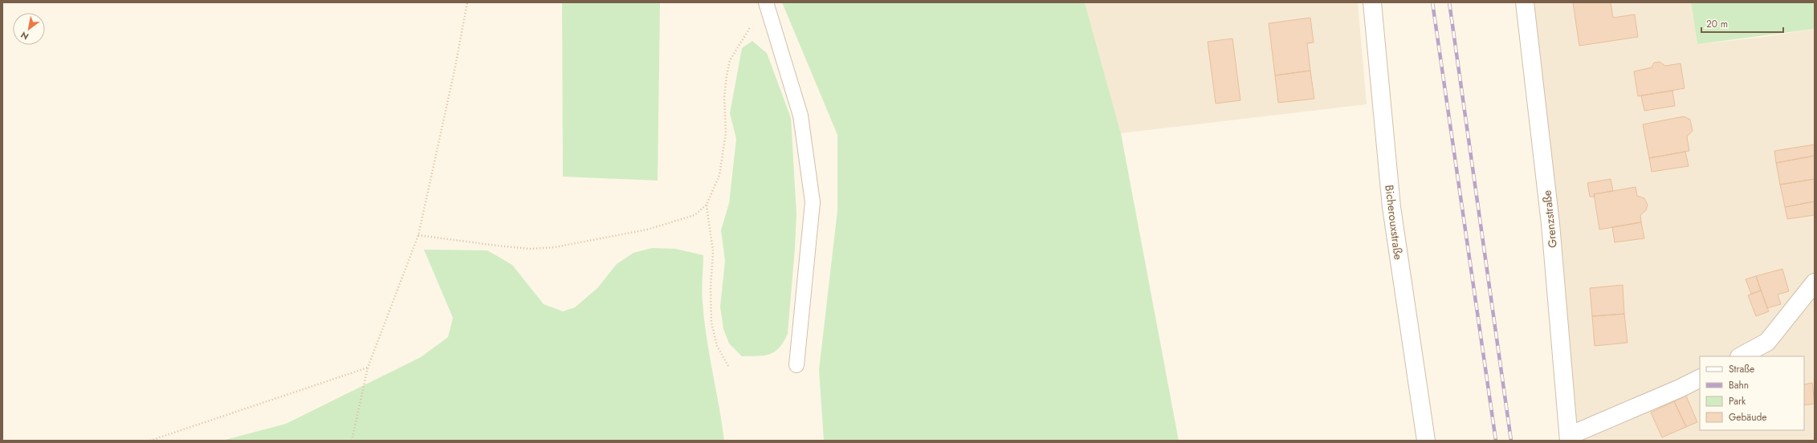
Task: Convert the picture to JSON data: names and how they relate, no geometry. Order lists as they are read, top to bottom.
{
  "streets": {
    "street": ["Grenzstraße", "Bicherouxstraße"]
  },
  "legend": [
    "Straße",
    "Bahn",
    "Park",
    "Gebäude"
  ],
  "scale_bar": "20 m",
  "north": "bottom left"
}
